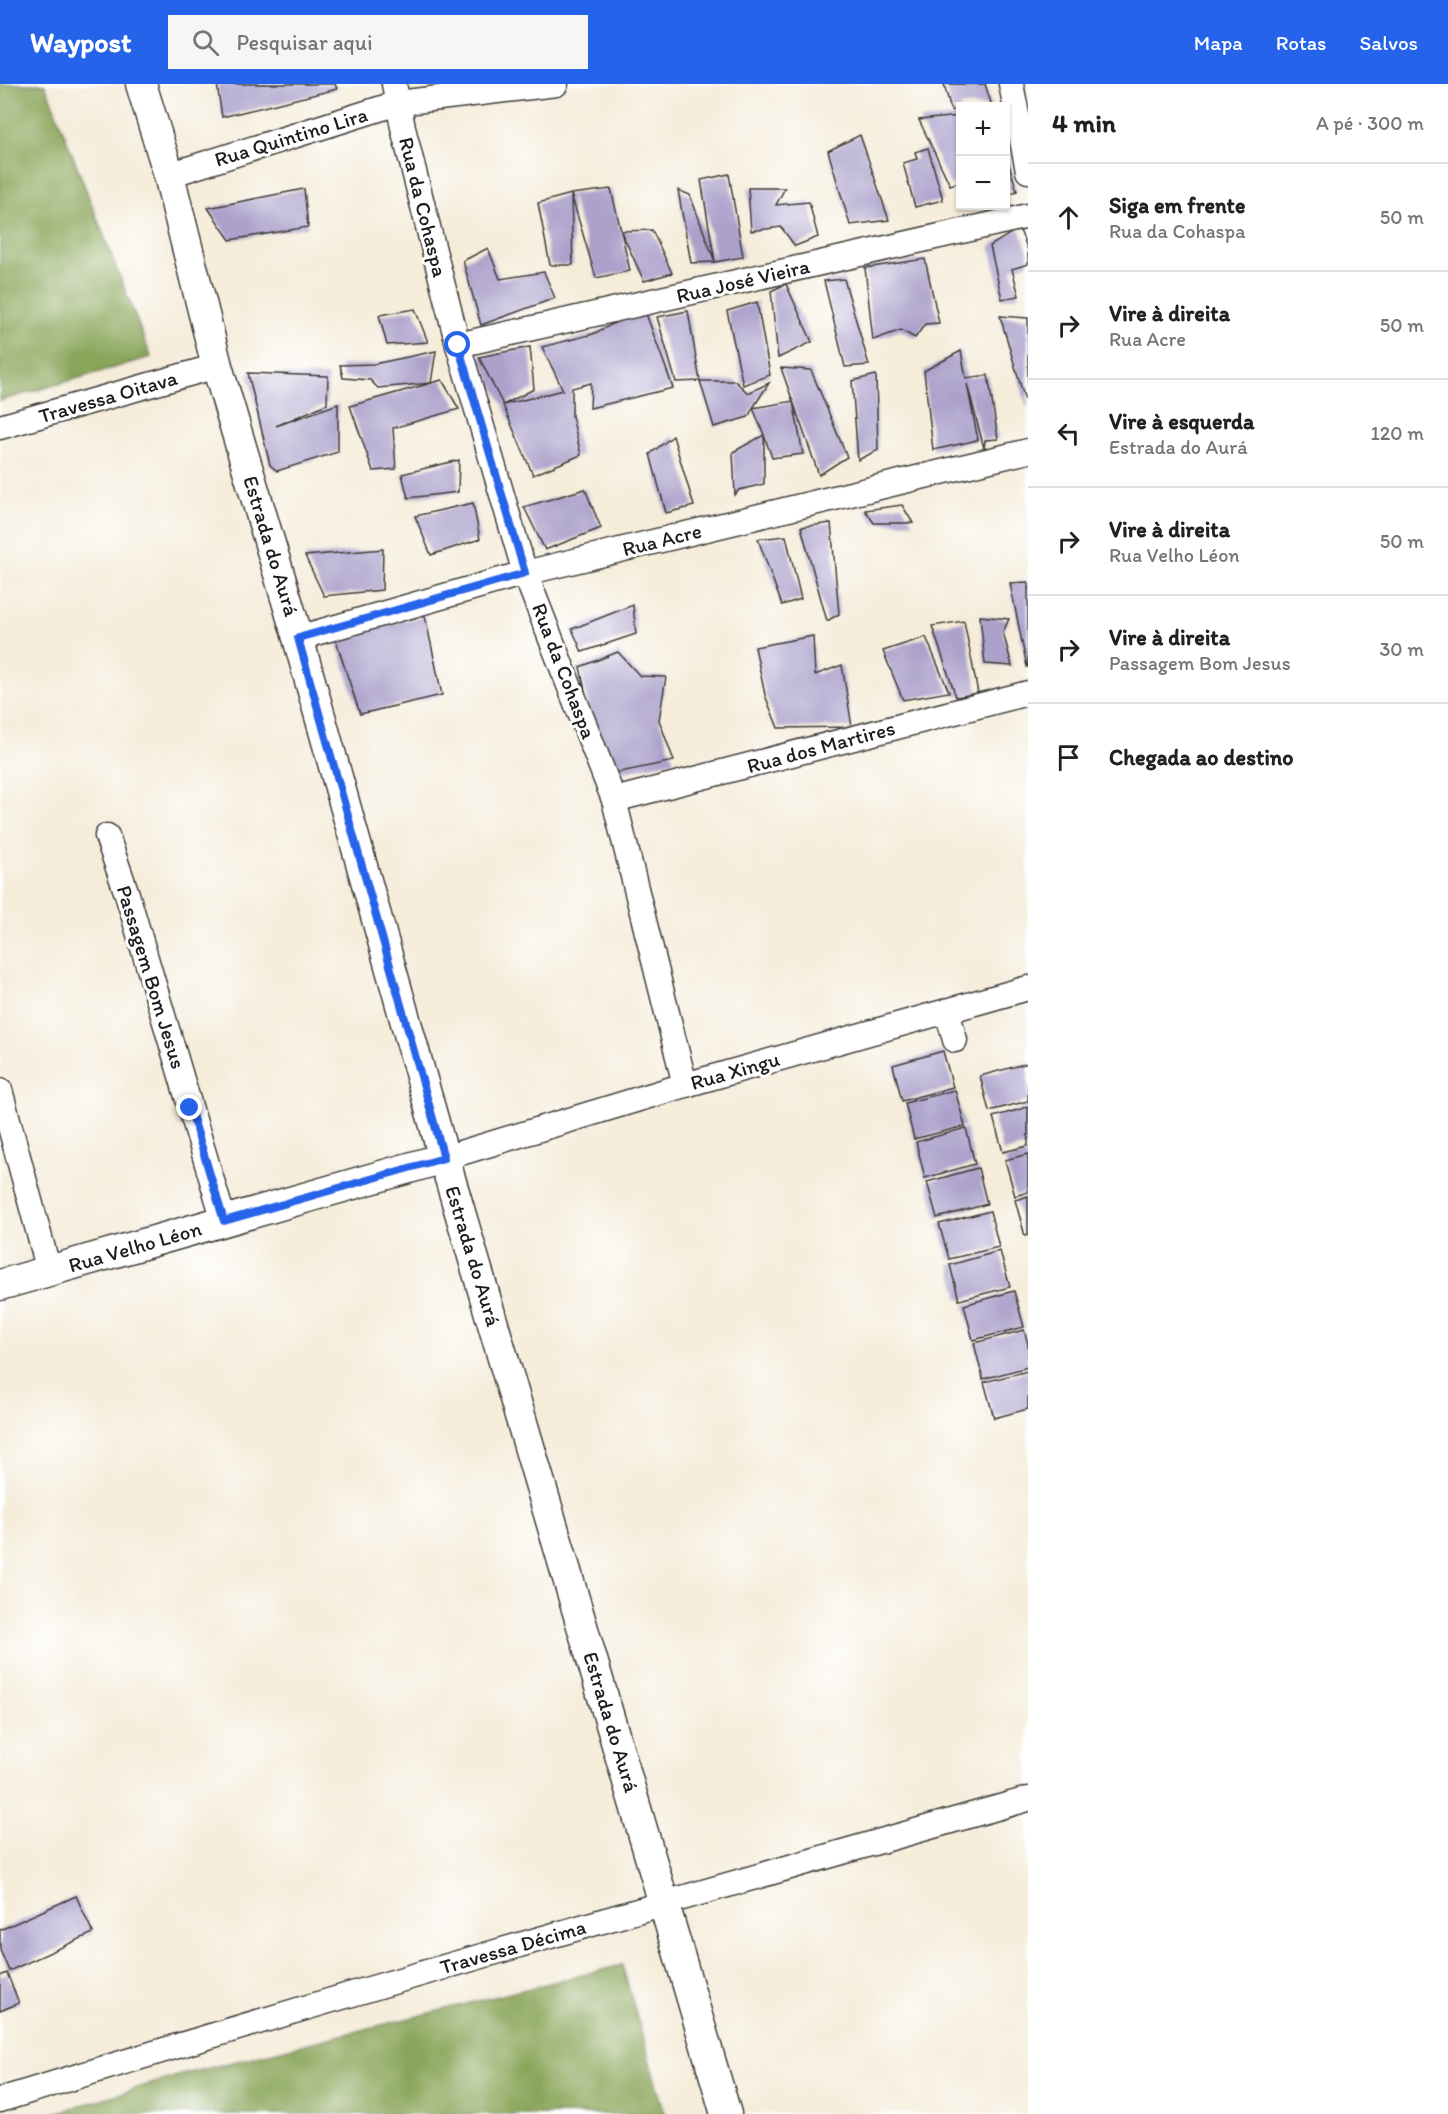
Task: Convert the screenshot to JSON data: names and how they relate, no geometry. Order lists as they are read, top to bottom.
{
  "streets": {
    "street": [
      "Rua Quintino Lira",
      "Rua da Cohaspa",
      "Rua José Vieira",
      "Travessa Oitava",
      "Rua Acre",
      "Estrada do Aurá",
      "Rua dos Martires",
      "Passagem Bom Jesus",
      "Rua Xingu",
      "Rua Velho Léon",
      "Travessa Décima"
    ]
  },
  "crossings": [
    ["Rua Quintino Lira", "Rua da Cohaspa"],
    ["Rua Quintino Lira", "Estrada do Aurá"],
    ["Rua da Cohaspa", "Rua José Vieira"],
    ["Rua da Cohaspa", "Rua Acre"],
    ["Rua da Cohaspa", "Rua dos Martires"],
    ["Rua da Cohaspa", "Rua Xingu"],
    ["Travessa Oitava", "Estrada do Aurá"],
    ["Rua Acre", "Estrada do Aurá"],
    ["Estrada do Aurá", "Rua Xingu"],
    ["Estrada do Aurá", "Rua Velho Léon"],
    ["Estrada do Aurá", "Travessa Décima"],
    ["Passagem Bom Jesus", "Rua Velho Léon"],
    ["Rua Xingu", "Rua Velho Léon"]
  ],
  "page": {
    "header": "Waypost",
    "search": "Pesquisar aqui",
    "nav": ["Mapa", "Rotas", "Salvos"],
    "heading": ["4 min", "A pé · 300 m"],
    "map_buttons": ["+", "−"],
    "list": [
      ["Siga em frente", "Rua da Cohaspa", "50 m"],
      ["Vire à direita", "Rua Acre", "50 m"],
      ["Vire à esquerda", "Estrada do Aurá", "120 m"],
      ["Vire à direita", "Rua Velho Léon", "50 m"],
      ["Vire à direita", "Passagem Bom Jesus", "30 m"],
      "Chegada ao destino"
    ]
  }
}
